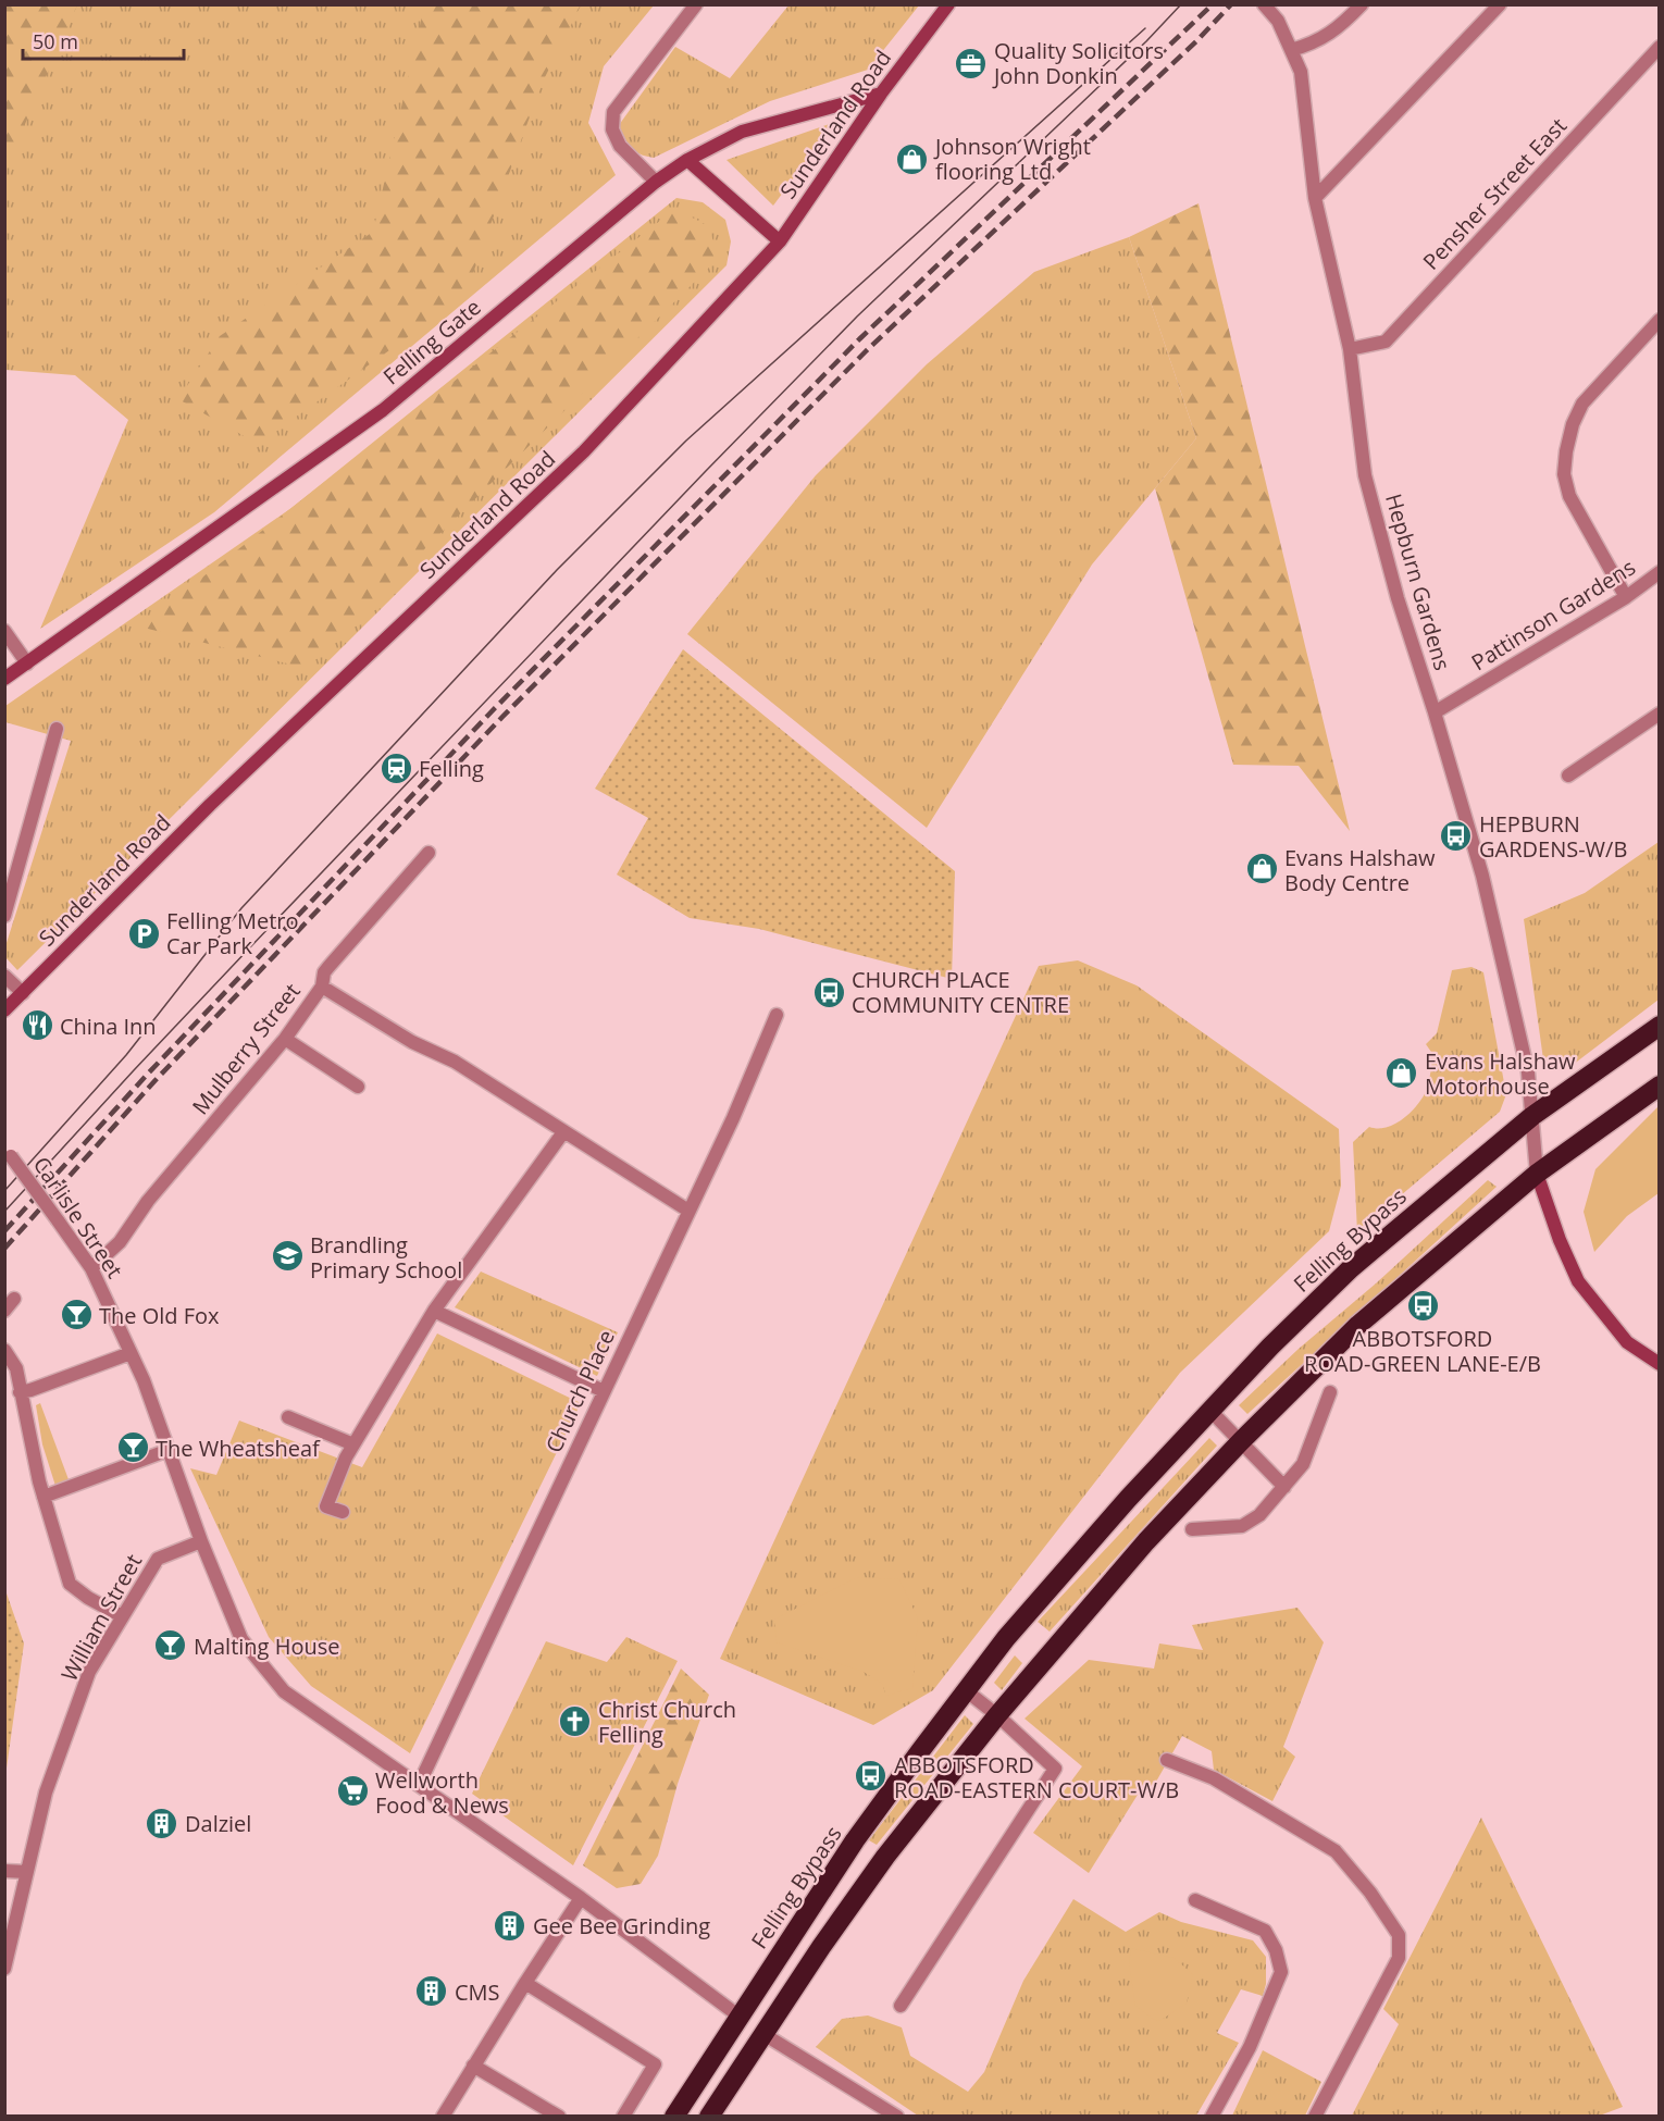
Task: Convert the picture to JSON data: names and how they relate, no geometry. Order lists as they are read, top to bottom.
{
  "streets": {
    "highway": ["Felling Bypass"],
    "street": [
      "Sunderland Road",
      "Pensher Street East",
      "Felling Gate",
      "Hepburn Gardens",
      "Pattinson Gardens",
      "Mulberry Street",
      "Carlisle Street",
      "Church Place",
      "William Street"
    ]
  },
  "crossings": [
    ["Sunderland Road", "Felling Gate"],
    ["Pensher Street East", "Hepburn Gardens"],
    ["Hepburn Gardens", "Pattinson Gardens"],
    ["Hepburn Gardens", "Felling Bypass"],
    ["Mulberry Street", "Carlisle Street"],
    ["Carlisle Street", "Felling Bypass"],
    ["Carlisle Street", "Church Place"],
    ["Carlisle Street", "William Street"]
  ],
  "places": {
    "office": ["Quality Solicitors John Donkin"],
    "shop": ["Johnson Wright flooring Ltd", "Evans Halshaw Body Centre", "Evans Halshaw Motorhouse"],
    "station": ["Felling"],
    "bus stop": [
      "HEPBURN GARDENS-W/B",
      "CHURCH PLACE COMMUNITY CENTRE",
      "ABBOTSFORD ROAD-GREEN LANE-E/B",
      "ABBOTSFORD ROAD-EASTERN COURT-W/B"
    ],
    "parking": ["Felling Metro Car Park"],
    "restaurant": ["China Inn"],
    "school or university": ["Brandling Primary School"],
    "bar": ["The Old Fox", "The Wheatsheaf", "Malting House"],
    "church": ["Christ Church Felling"],
    "supermarket": ["Wellworth Food & News"],
    "building": ["Dalziel", "Gee Bee Grinding", "CMS"]
  },
  "scale_bar": "50 m"
}
